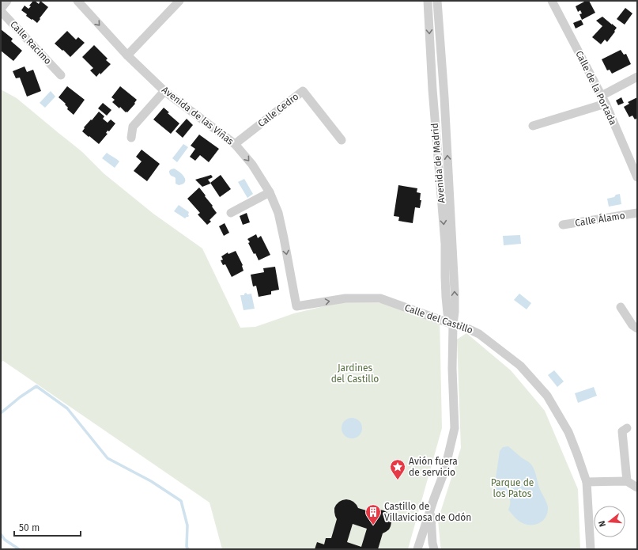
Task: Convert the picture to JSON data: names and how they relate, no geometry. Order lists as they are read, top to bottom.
{
  "streets": {
    "street": [
      "Calle Racimo",
      "Calle de la Portada",
      "Calle Cedro",
      "Avenida de las Viñas",
      "Avenida de Madrid",
      "Calle Álamo",
      "Calle del Castillo"
    ]
  },
  "crossings": [
    ["Calle Cedro", "Avenida de las Viñas"],
    ["Avenida de las Viñas", "Calle del Castillo"],
    ["Avenida de Madrid", "Calle del Castillo"]
  ],
  "one_way": ["Avenida de las Viñas", "Calle del Castillo"],
  "parks": ["Jardines del Castillo", "Parque de los Patos"],
  "places": {
    "place": ["Avión fuera de servicio"],
    "building": ["Castillo de Villaviciosa de Odón"]
  },
  "scale_bar": "50 m",
  "north": "left"
}
